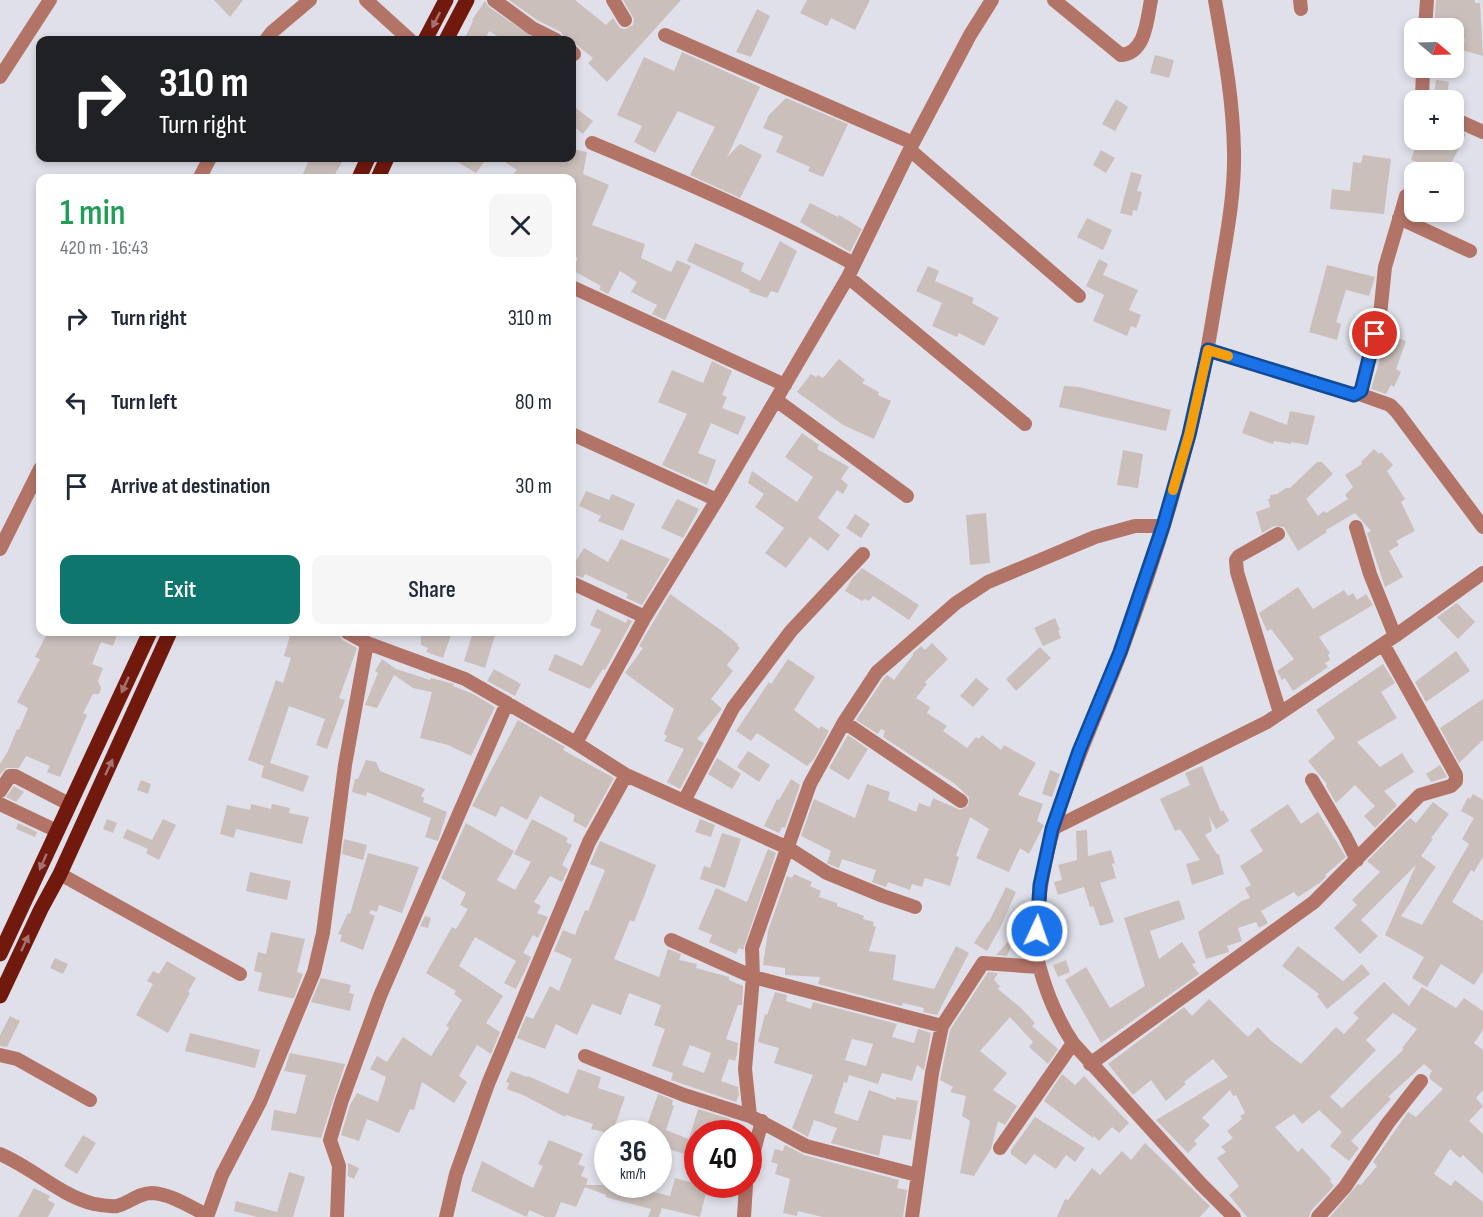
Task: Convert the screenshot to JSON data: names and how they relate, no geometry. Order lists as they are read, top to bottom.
{
  "north": "right",
  "page": {
    "map_buttons": ["+", "−"],
    "turn": ["310 m", "Turn right"],
    "heading": ["1 min", "420 m · 16:43"],
    "list": [
      {
        "name": "Turn right",
        "value": "310 m"
      },
      {
        "name": "Turn left",
        "value": "80 m"
      },
      {
        "name": "Arrive at destination",
        "value": "30 m"
      }
    ],
    "buttons": ["Exit", "Share"],
    "speed": "36 km/h",
    "limit": "40"
  }
}
